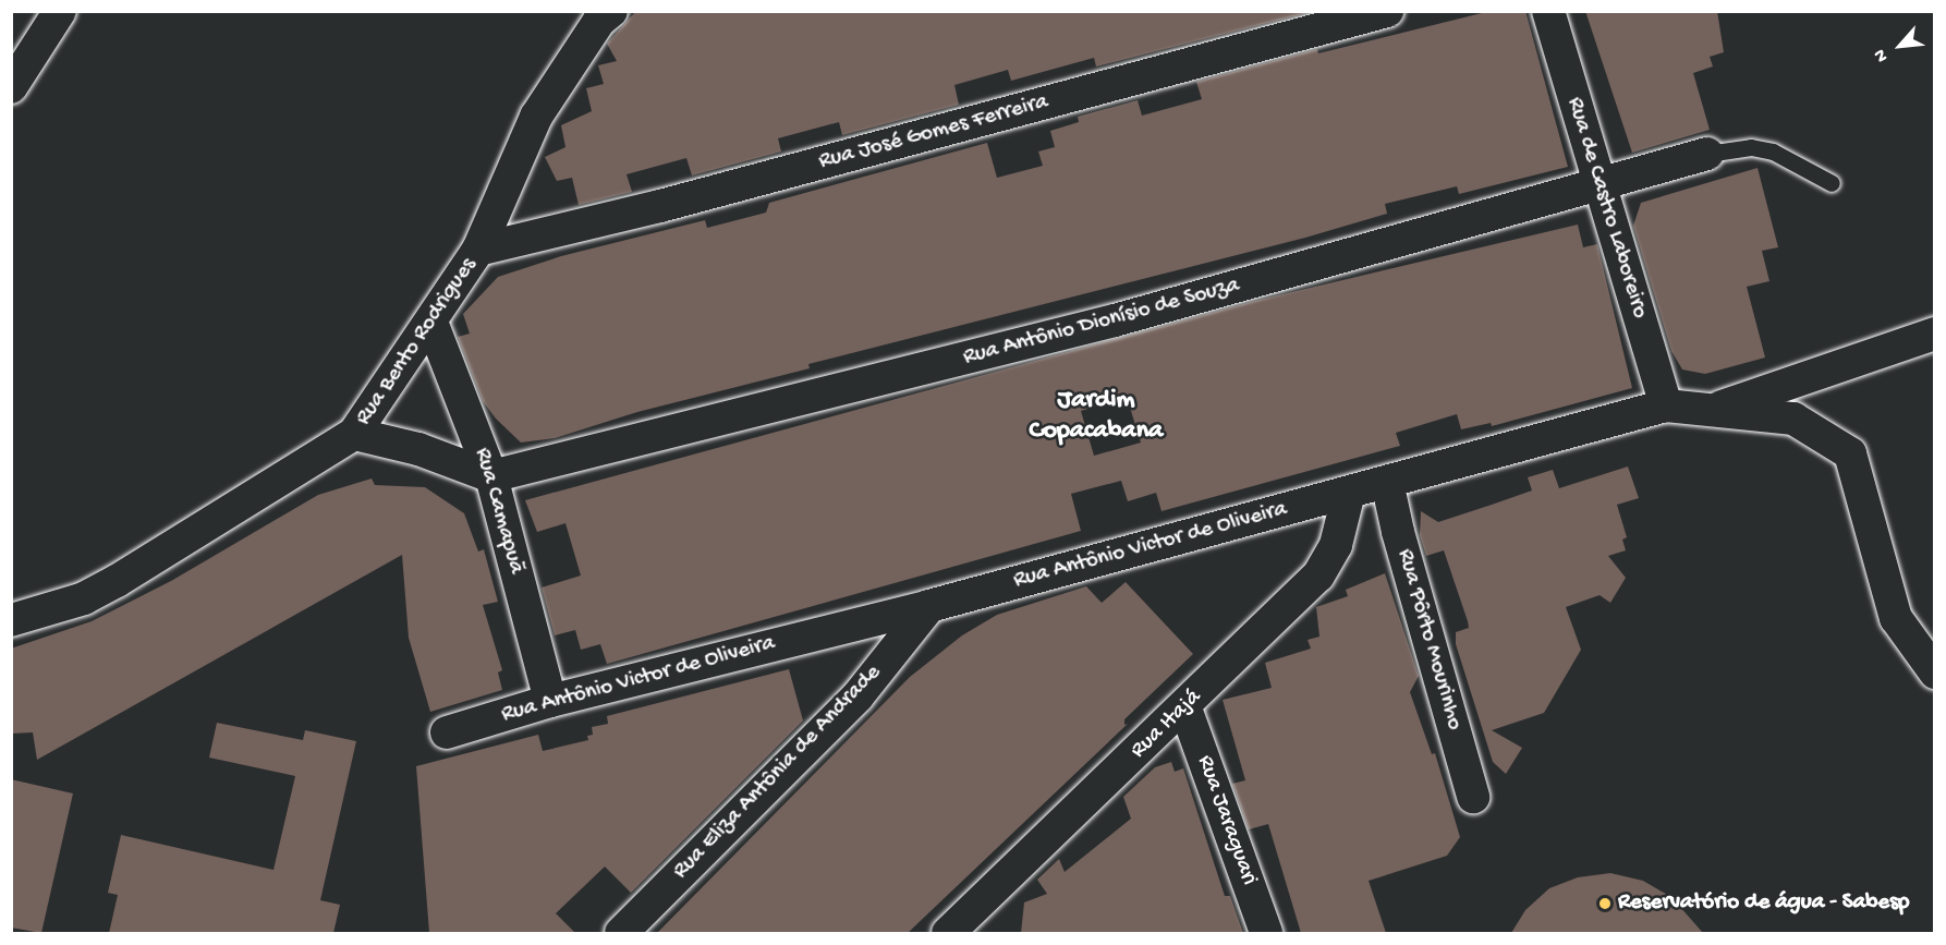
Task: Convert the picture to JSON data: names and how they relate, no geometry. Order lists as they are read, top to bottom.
{
  "streets": {
    "street": [
      "Rua José Gomes Ferreira",
      "Rua de Castro Laboreiro",
      "Rua Antônio Dionísio de Souza",
      "Rua Bento Rodrigues",
      "Rua Camapuã",
      "Rua Antônio Victor de Oliveira",
      "Rua Pôrto Mourinho",
      "Rua Itajá",
      "Rua Eliza Antônia de Andrade",
      "Rua Jaraguari"
    ]
  },
  "crossings": [
    ["Rua José Gomes Ferreira", "Rua Bento Rodrigues"],
    ["Rua de Castro Laboreiro", "Rua Antônio Dionísio de Souza"],
    ["Rua de Castro Laboreiro", "Rua Antônio Victor de Oliveira"],
    ["Rua Antônio Dionísio de Souza", "Rua Camapuã"],
    ["Rua Bento Rodrigues", "Rua Camapuã"],
    ["Rua Camapuã", "Rua Antônio Victor de Oliveira"],
    ["Rua Antônio Victor de Oliveira", "Rua Pôrto Mourinho"],
    ["Rua Antônio Victor de Oliveira", "Rua Itajá"],
    ["Rua Antônio Victor de Oliveira", "Rua Eliza Antônia de Andrade"],
    ["Rua Itajá", "Rua Jaraguari"]
  ],
  "districts": ["Jardim Copacabana"],
  "places": ["Reservatório de água - Sabesp"],
  "north": "bottom left"
}
